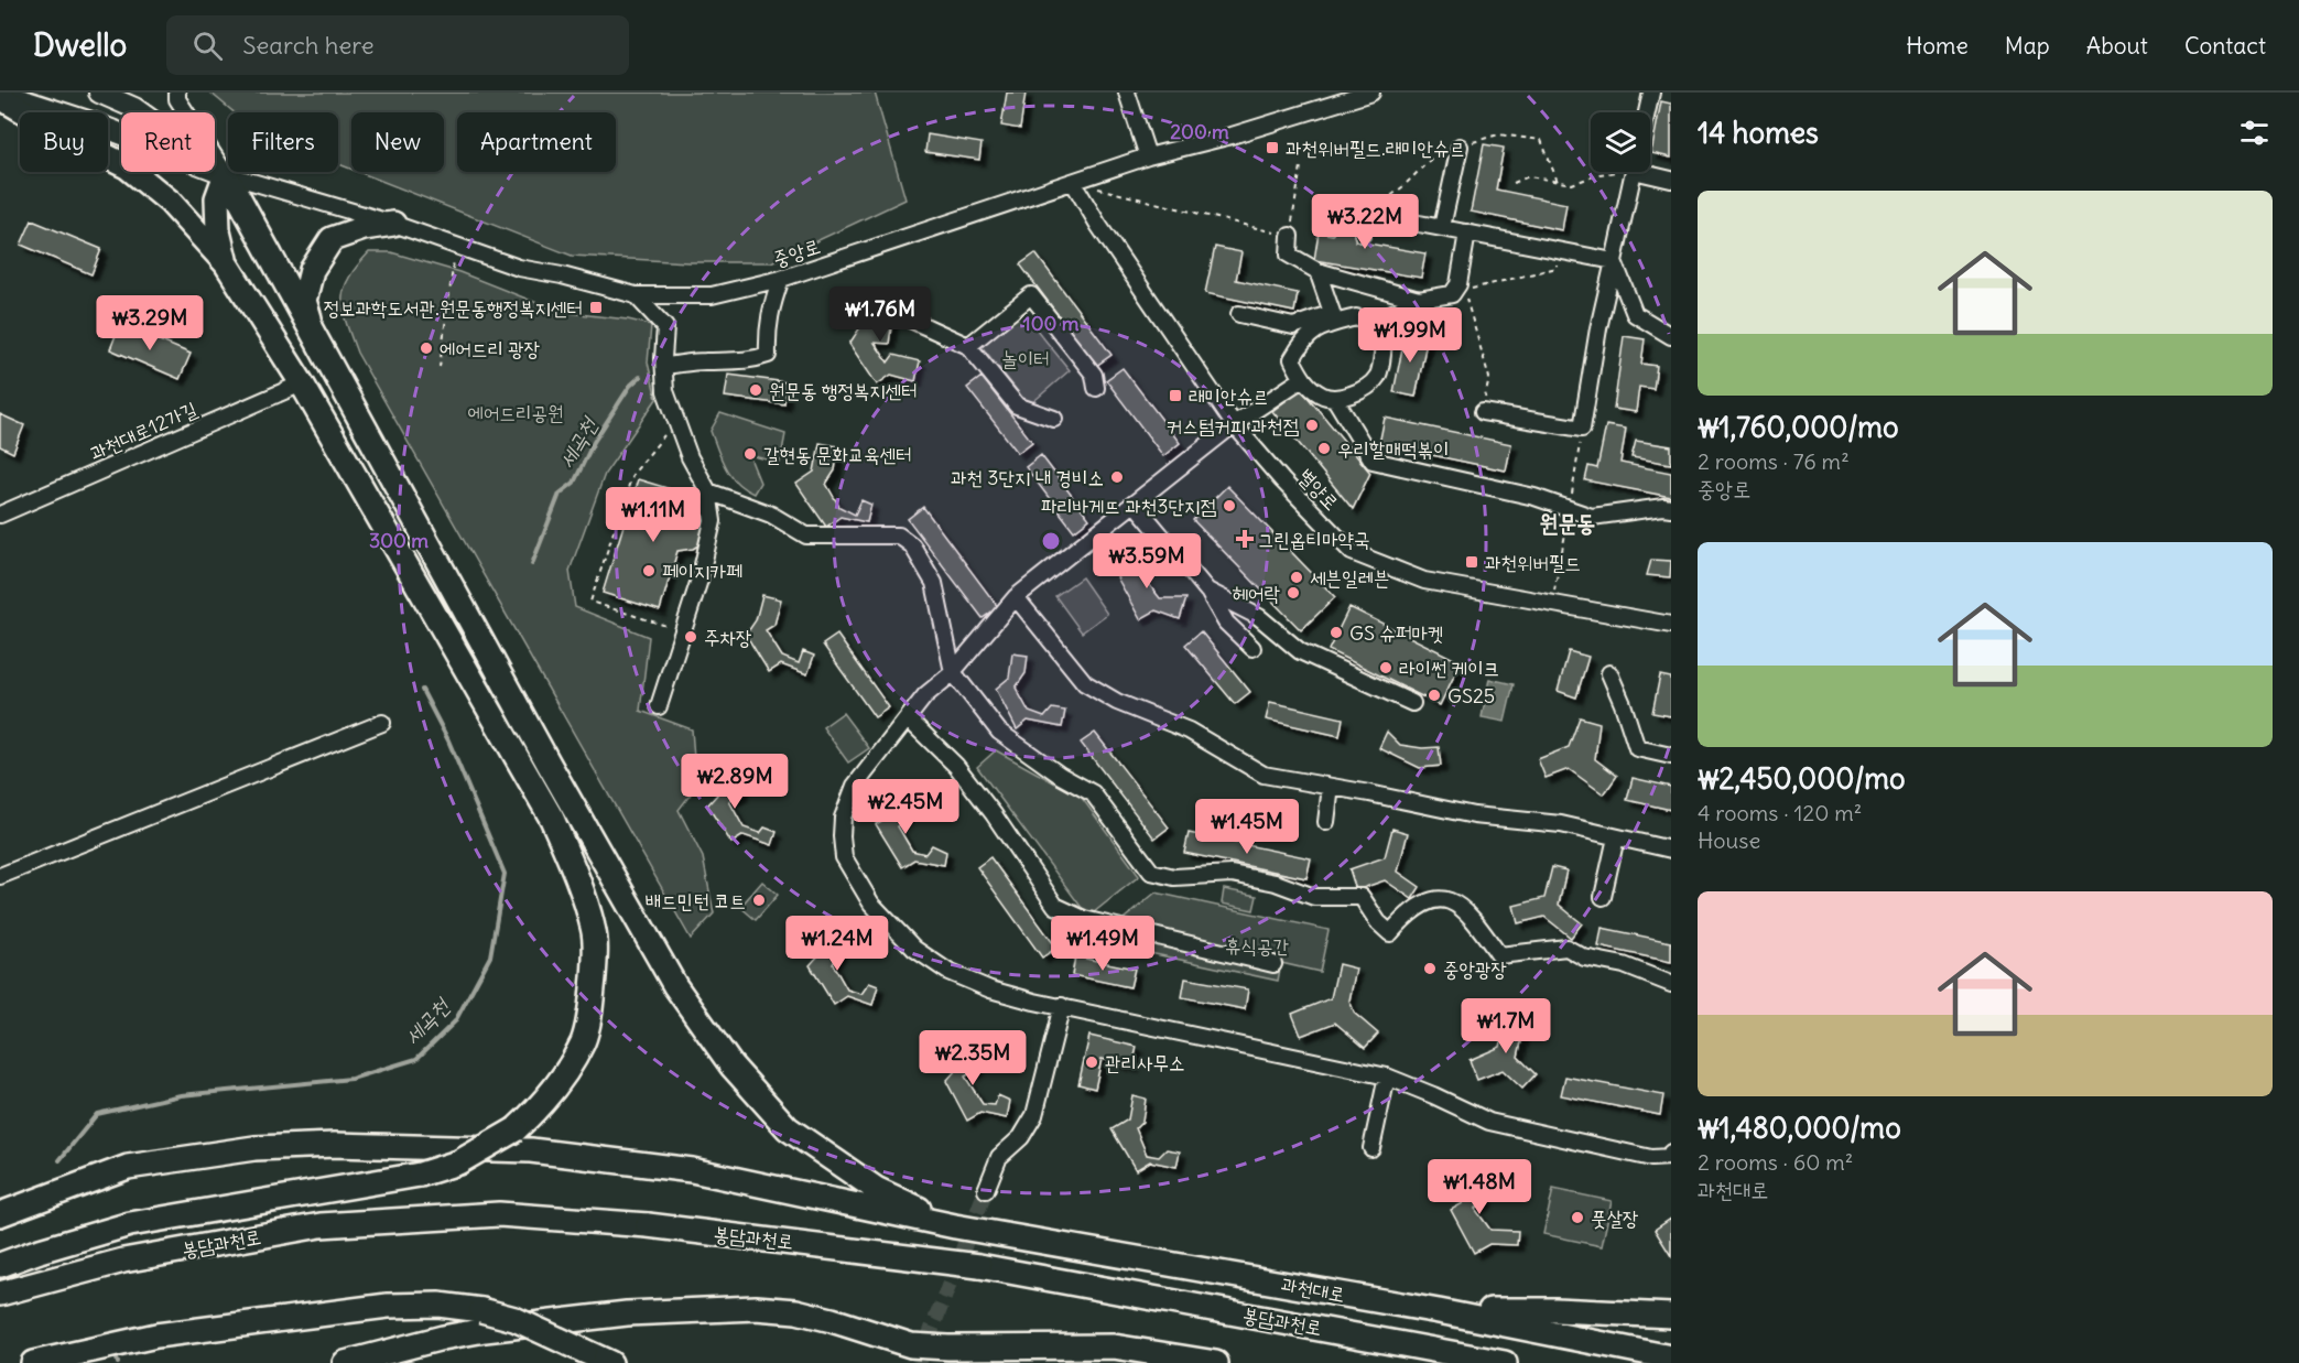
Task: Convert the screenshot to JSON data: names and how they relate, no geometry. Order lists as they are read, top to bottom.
{
  "streets": {
    "highway": ["봉담과천로", "과천대로"],
    "street": ["중앙로", "과천대로12가길", "별양로"]
  },
  "crossings": [
    ["중앙로", "별양로"]
  ],
  "districts": ["원문동"],
  "water": ["세곡천"],
  "parks": ["놀이터", "에어드리공원", "휴식공간"],
  "places": {
    "transit": [
      "과천위버필드.래미안슈르",
      "정보과학도서관.원문동행정복지센터",
      "래미안슈르",
      "과천위버필드"
    ],
    "other": [
      "에어드리 광장",
      "원문동 행정복지센터",
      "커스텀커피 과천점",
      "우리할매떡볶이",
      "갈현동 문화교육센터",
      "과천 3단지 내 경비소",
      "파리바게뜨 과천3단지점",
      "페이지카페",
      "세븐일레븐",
      "헤어락",
      "GS 슈퍼마켓",
      "주차장",
      "라이썬 케이크",
      "GS25",
      "배드민턴 코트",
      "중앙광장",
      "관리사무소",
      "풋살장"
    ],
    "health": ["그린옵티마약국"]
  },
  "page": {
    "header": "Dwello",
    "search": "Search here",
    "nav": [
      "Home",
      "Map",
      "About",
      "Contact"
    ],
    "heading": "14 homes",
    "chip": [
      "Buy",
      "Rent",
      "Filters",
      "New",
      "Apartment"
    ],
    "list": [
      {
        "name": "₩1,760,000/mo",
        "note": "2 rooms · 76 m² · 중앙로"
      },
      {
        "name": "₩2,450,000/mo",
        "note": "4 rooms · 120 m² · House"
      },
      {
        "name": "₩1,480,000/mo",
        "note": "2 rooms · 60 m² · 과천대로"
      }
    ],
    "price": [
      "₩3.22M",
      "₩1.76M",
      "₩3.29M",
      "₩1.99M",
      "₩1.11M",
      "₩3.59M",
      "₩2.89M",
      "₩2.45M",
      "₩1.45M",
      "₩1.24M",
      "₩1.49M",
      "₩1.7M",
      "₩2.35M",
      "₩1.48M"
    ]
  },
  "rings": ["200 m", "100 m", "300 m"]
}
